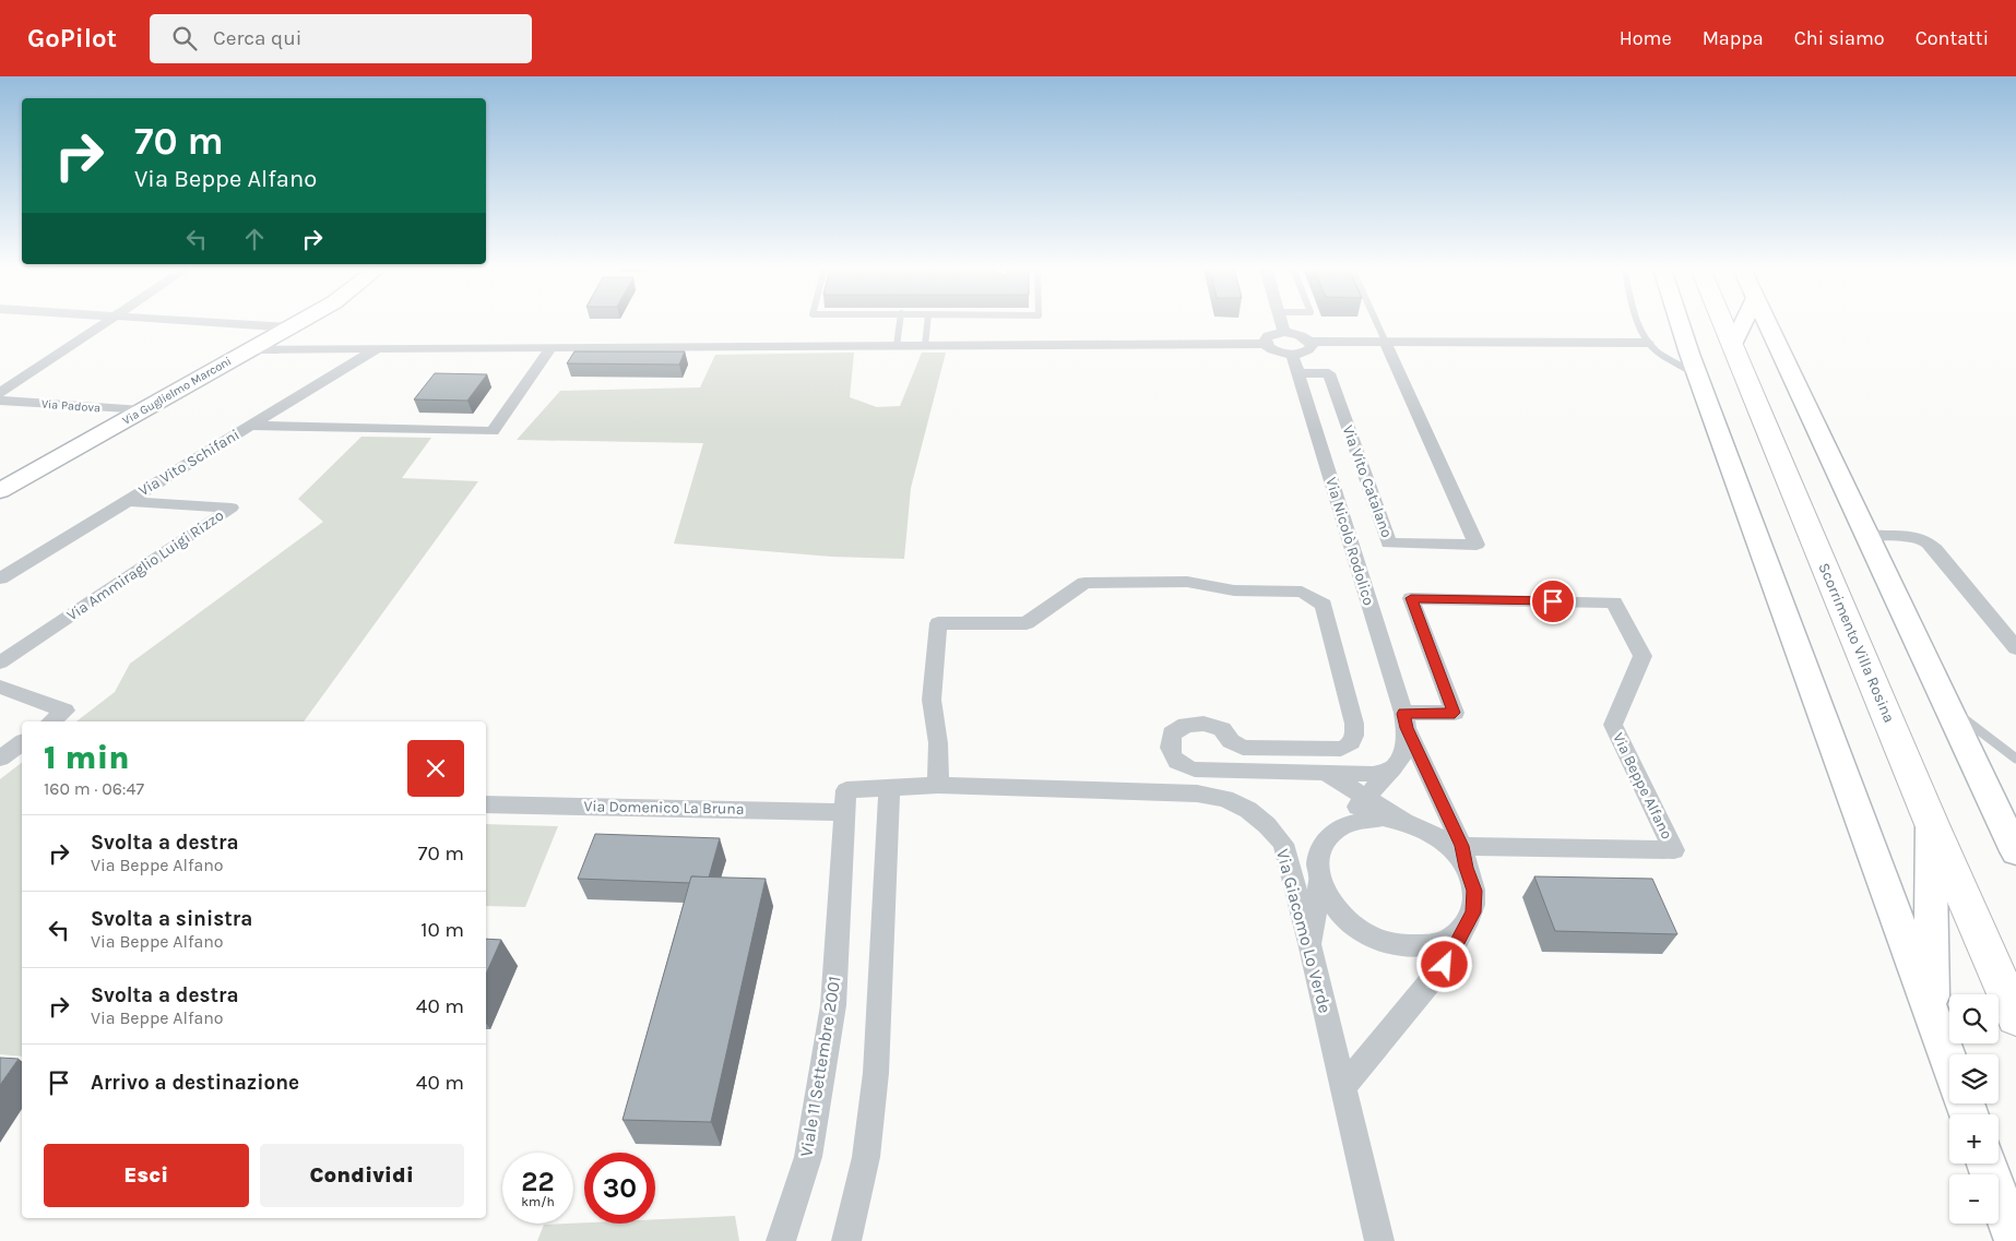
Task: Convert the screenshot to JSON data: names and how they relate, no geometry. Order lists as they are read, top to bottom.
{
  "streets": {
    "main road": ["Scorrimento Villa Rosina"],
    "street": [
      "Via Guglielmo Marconi",
      "Via Padova",
      "Via Vito Schifani",
      "Via Vito Catalano",
      "Via Nicolò Rodolico",
      "Via Ammiraglio Luigi Rizzo",
      "Via Beppe Alfano",
      "Via Domenico La Bruna",
      "Via Giacomo Lo Verde",
      "Viale 11 Settembre 2001"
    ]
  },
  "crossings": [
    ["Via Guglielmo Marconi", "Via Padova"],
    ["Via Vito Schifani", "Via Ammiraglio Luigi Rizzo"],
    ["Via Vito Catalano", "Via Nicolò Rodolico"],
    ["Via Nicolò Rodolico", "Via Beppe Alfano"],
    ["Via Domenico La Bruna", "Via Giacomo Lo Verde"],
    ["Via Domenico La Bruna", "Viale 11 Settembre 2001"]
  ],
  "page": {
    "header": "GoPilot",
    "search": "Cerca qui",
    "nav": [
      "Home",
      "Mappa",
      "Chi siamo",
      "Contatti"
    ],
    "turn": ["70 m", "Via Beppe Alfano"],
    "heading": ["1 min", "160 m · 06:47"],
    "list": [
      {
        "name": "Svolta a destra",
        "note": "Via Beppe Alfano",
        "value": "70 m"
      },
      {
        "name": "Svolta a sinistra",
        "note": "Via Beppe Alfano",
        "value": "10 m"
      },
      {
        "name": "Svolta a destra",
        "note": "Via Beppe Alfano",
        "value": "40 m"
      },
      {
        "name": "Arrivo a destinazione",
        "value": "40 m"
      }
    ],
    "map_buttons": ["+", "−"],
    "buttons": ["Esci", "Condividi"],
    "speed": "22 km/h",
    "limit": "30"
  }
}
